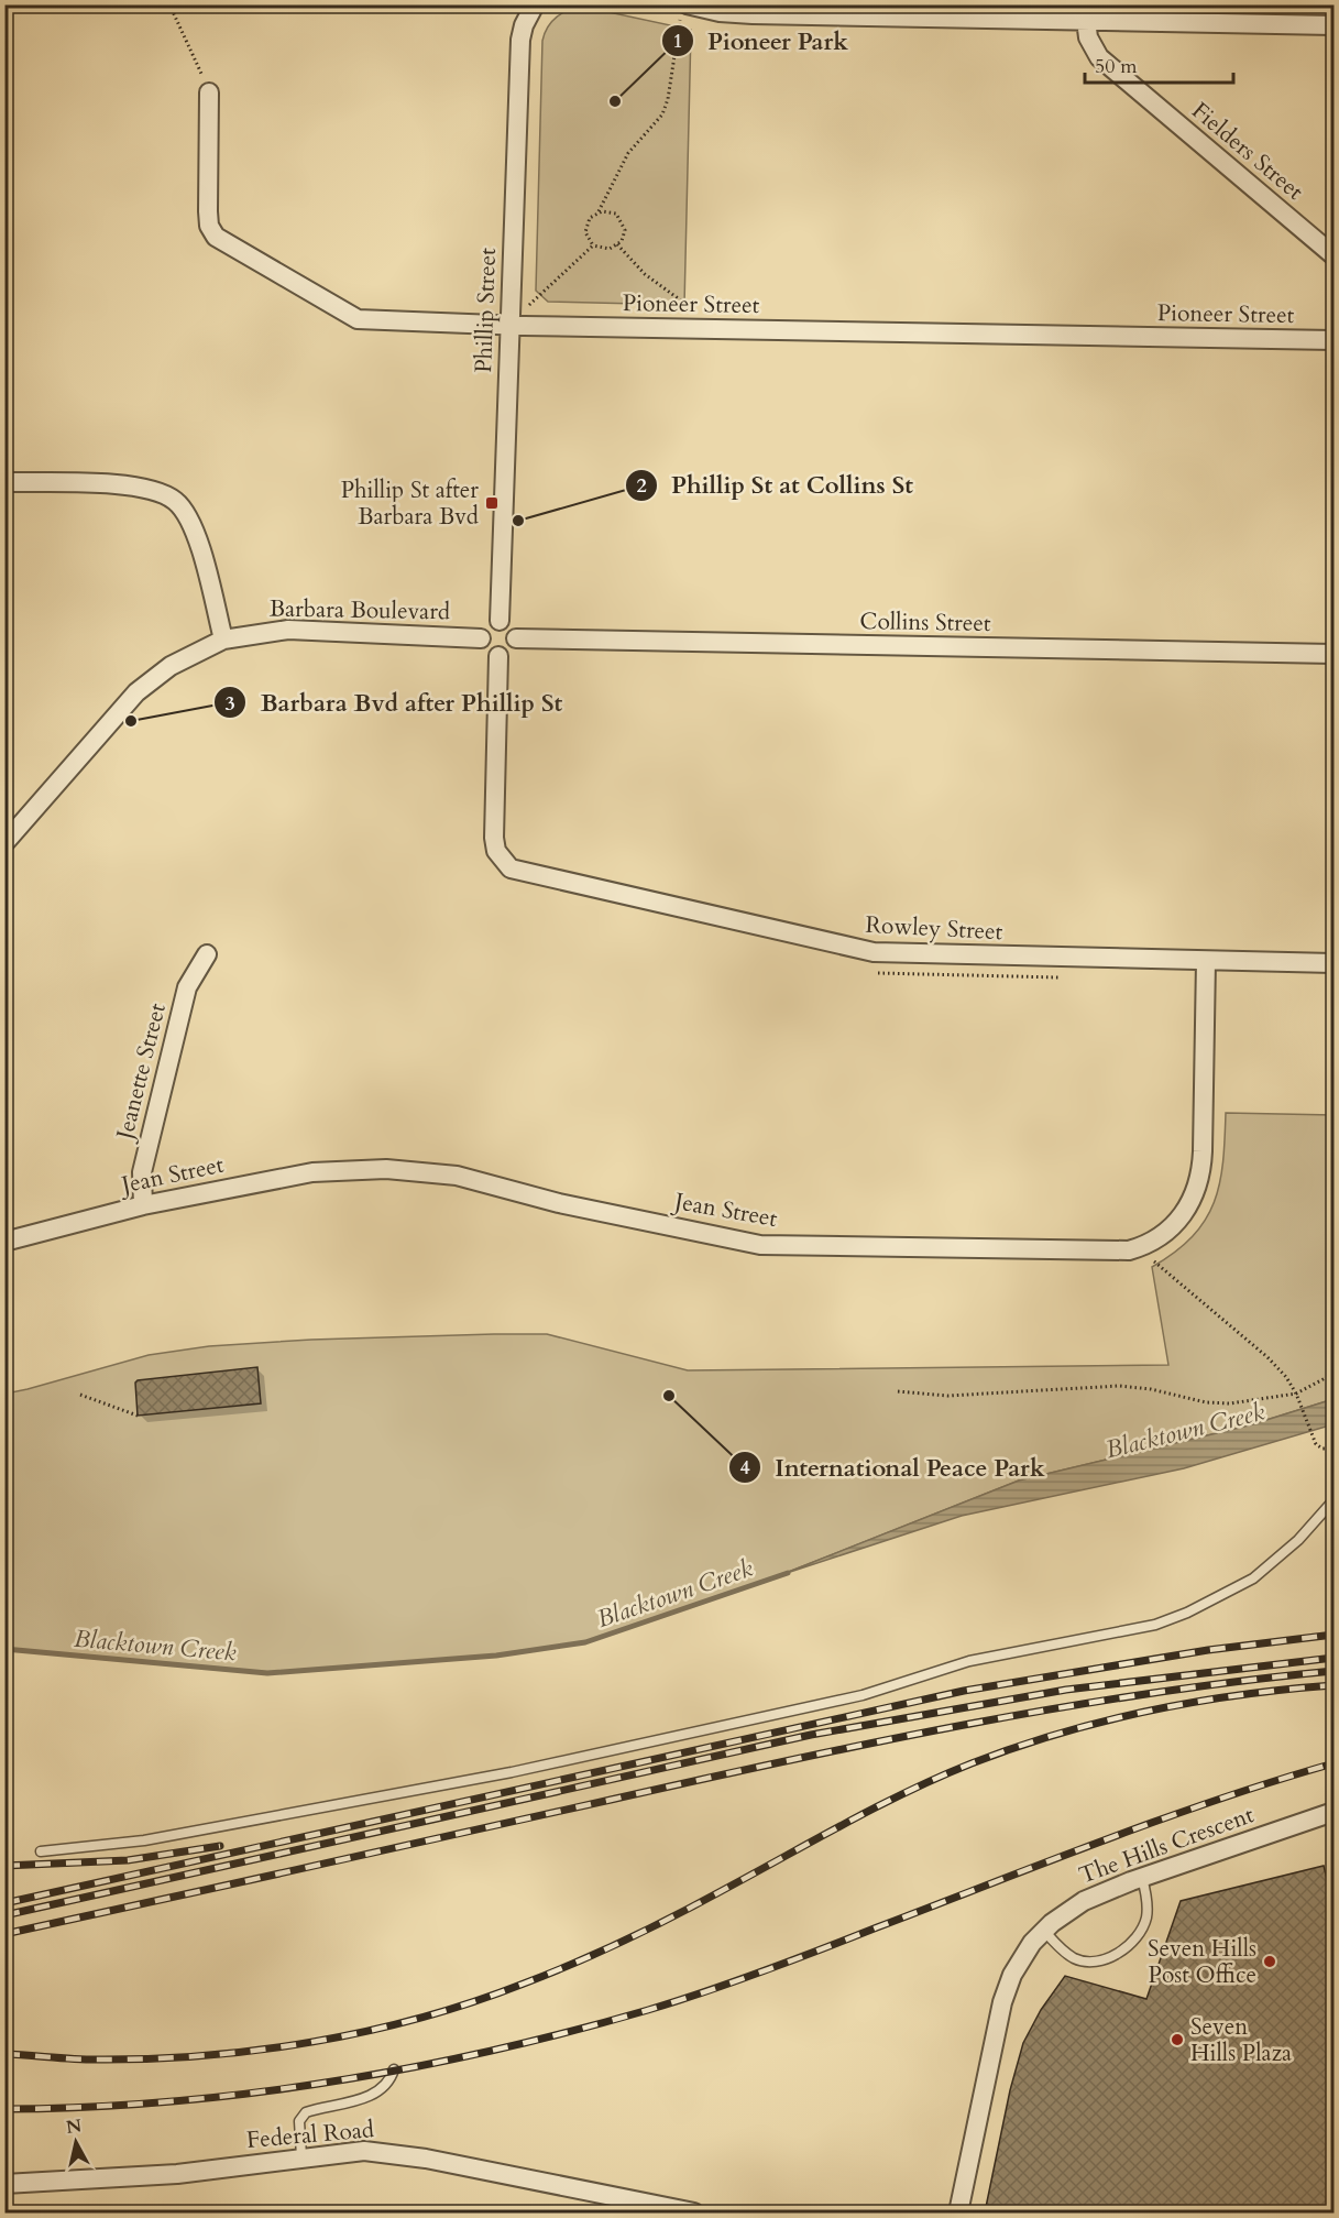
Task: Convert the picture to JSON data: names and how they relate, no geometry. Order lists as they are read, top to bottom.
{
  "streets": {
    "street": [
      "Fielders Street",
      "Pioneer Street",
      "Phillip Street",
      "Barbara Boulevard",
      "Collins Street",
      "Rowley Street",
      "Jeanette Street",
      "Jean Street",
      "The Hills Crescent",
      "Federal Road"
    ]
  },
  "crossings": [
    ["Pioneer Street", "Phillip Street"],
    ["Phillip Street", "Barbara Boulevard"],
    ["Phillip Street", "Collins Street"],
    ["Phillip Street", "Rowley Street"],
    ["Barbara Boulevard", "Collins Street"],
    ["Barbara Boulevard", "Rowley Street"],
    ["Collins Street", "Rowley Street"],
    ["Rowley Street", "Jean Street"],
    ["Jeanette Street", "Jean Street"]
  ],
  "water": ["Blacktown Creek"],
  "places": {
    "other": [
      "Pioneer Park",
      "Phillip St at Collins St",
      "Barbara Bvd after Phillip St",
      "International Peace Park",
      "Seven Hills Post Office",
      "Seven Hills Plaza"
    ],
    "transit": ["Phillip St after Barbara Bvd"]
  },
  "scale_bar": "50 m",
  "north": "top"
}
